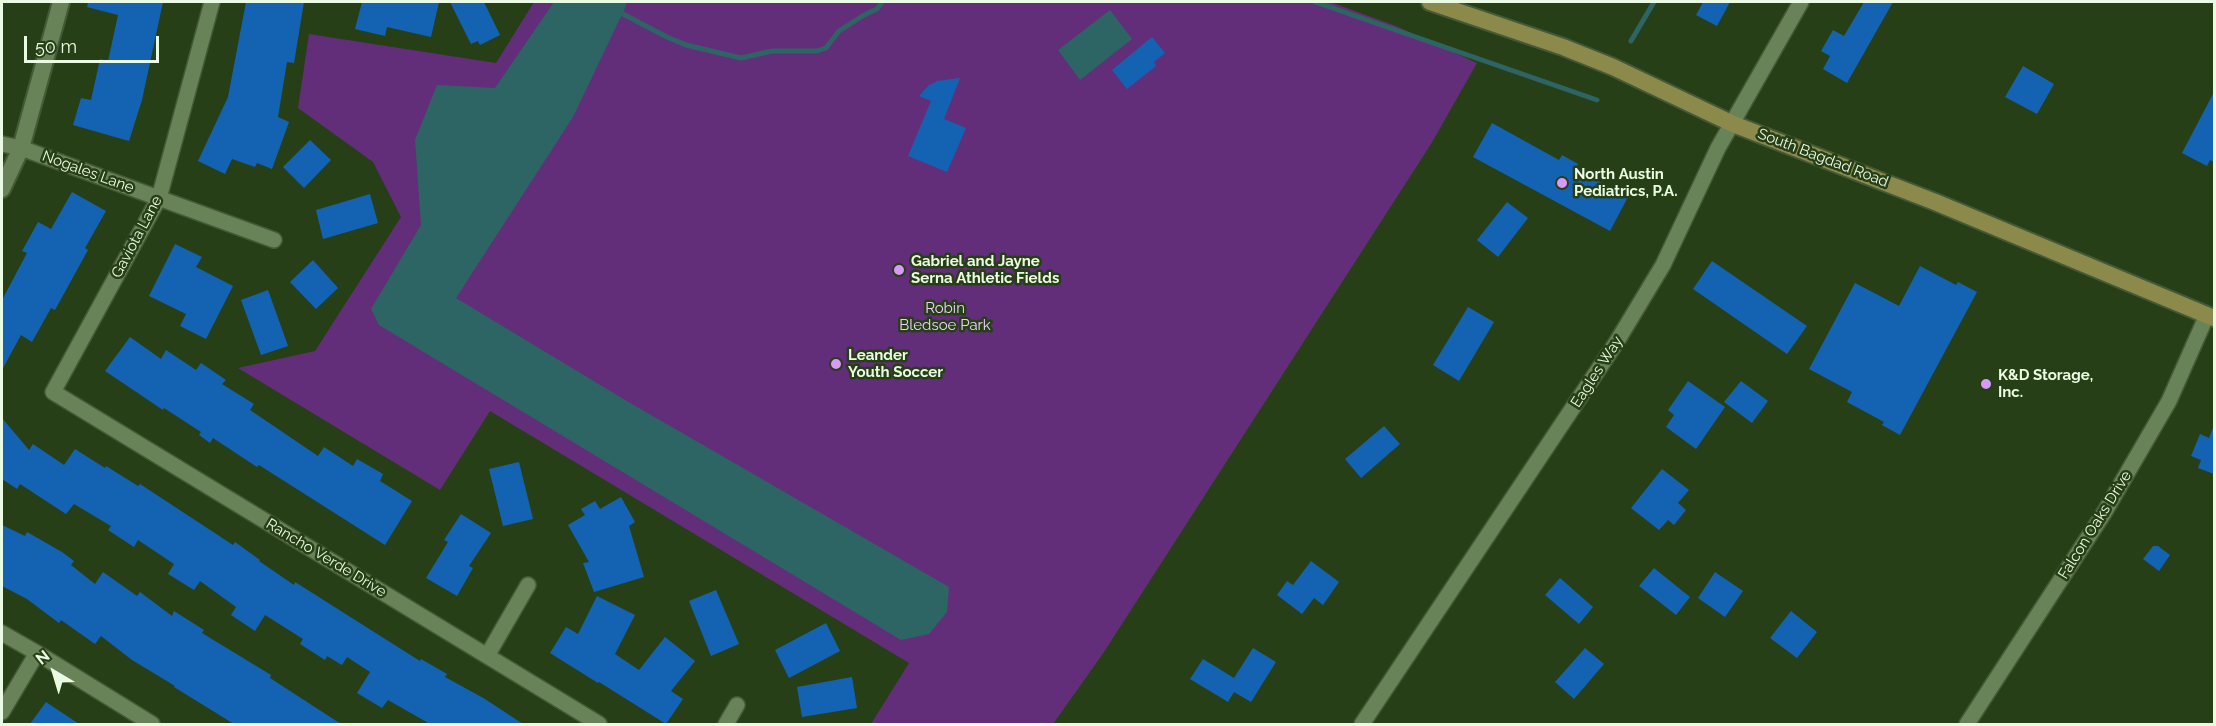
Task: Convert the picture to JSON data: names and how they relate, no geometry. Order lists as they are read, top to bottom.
{
  "streets": {
    "main road": ["South Bagdad Road"],
    "street": [
      "Nogales Lane",
      "Gaviota Lane",
      "Eagles Way",
      "Falcon Oaks Drive",
      "Rancho Verde Drive"
    ]
  },
  "crossings": [
    ["South Bagdad Road", "Eagles Way"],
    ["South Bagdad Road", "Falcon Oaks Drive"],
    ["Nogales Lane", "Gaviota Lane"],
    ["Gaviota Lane", "Rancho Verde Drive"]
  ],
  "parks": ["Robin Bledsoe Park"],
  "places": [
    "North Austin Pediatrics, P.A.",
    "Gabriel and Jayne Serna Athletic Fields",
    "Leander Youth Soccer",
    "K&D Storage, Inc."
  ],
  "scale_bar": "50 m",
  "north": "top left"
}
